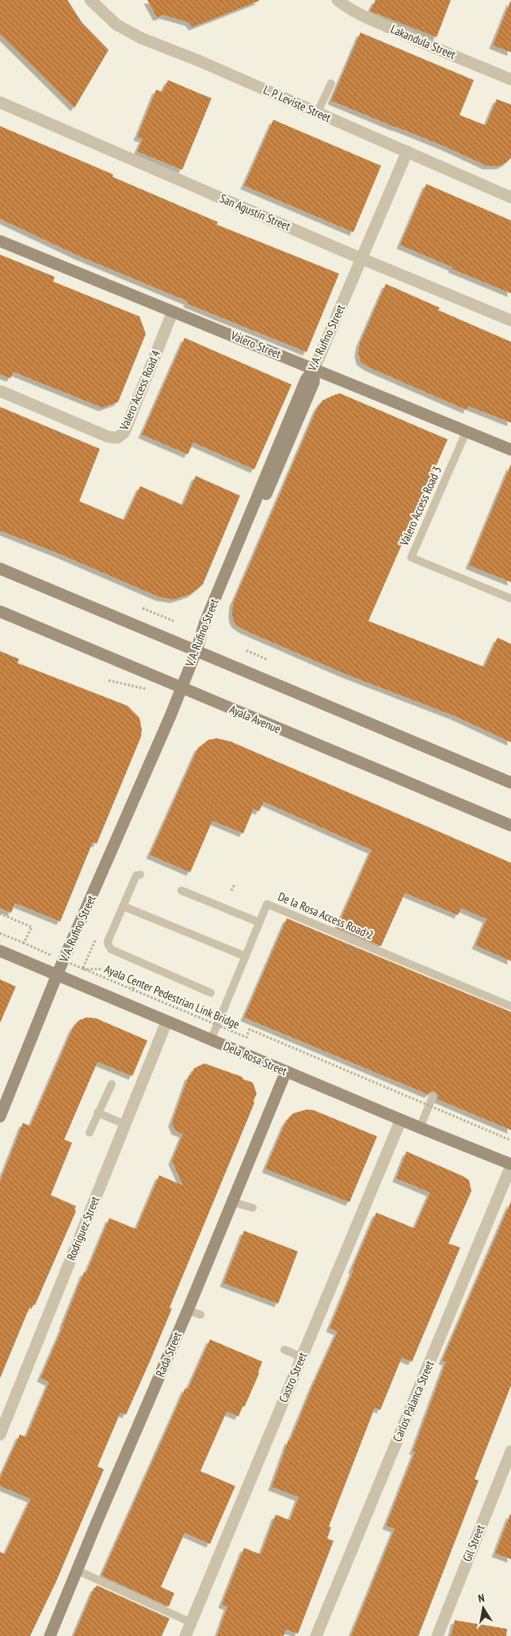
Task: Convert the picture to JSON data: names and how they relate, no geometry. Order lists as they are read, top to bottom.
{
  "streets": {
    "street": [
      "Lakandula Street",
      "L. P. Leviste Street",
      "San Agustin Street",
      "V. A. Rufino Street",
      "Valero Street",
      "Valero Access Road 4",
      "Ayala Avenue",
      "Dela Rosa Street",
      "Rodriguez Street",
      "Rada Street",
      "Castro Street",
      "Carlos Palanca Street",
      "Gil Street"
    ],
    "lane": ["Valero Access Road 3", "De la Rosa Access Road 2"],
    "path": ["Ayala Center Pedestrian Link Bridge"]
  },
  "crossings": [
    ["L. P. Leviste Street", "V. A. Rufino Street"],
    ["San Agustin Street", "V. A. Rufino Street"],
    ["V. A. Rufino Street", "Valero Street"],
    ["V. A. Rufino Street", "Ayala Avenue"],
    ["V. A. Rufino Street", "Dela Rosa Street"],
    ["Valero Street", "Valero Access Road 4"],
    ["Valero Street", "Valero Access Road 3"],
    ["De la Rosa Access Road 2", "Dela Rosa Street"],
    ["Dela Rosa Street", "Rodriguez Street"],
    ["Dela Rosa Street", "Rada Street"],
    ["Dela Rosa Street", "Castro Street"],
    ["Dela Rosa Street", "Carlos Palanca Street"]
  ],
  "north": "top"
}
